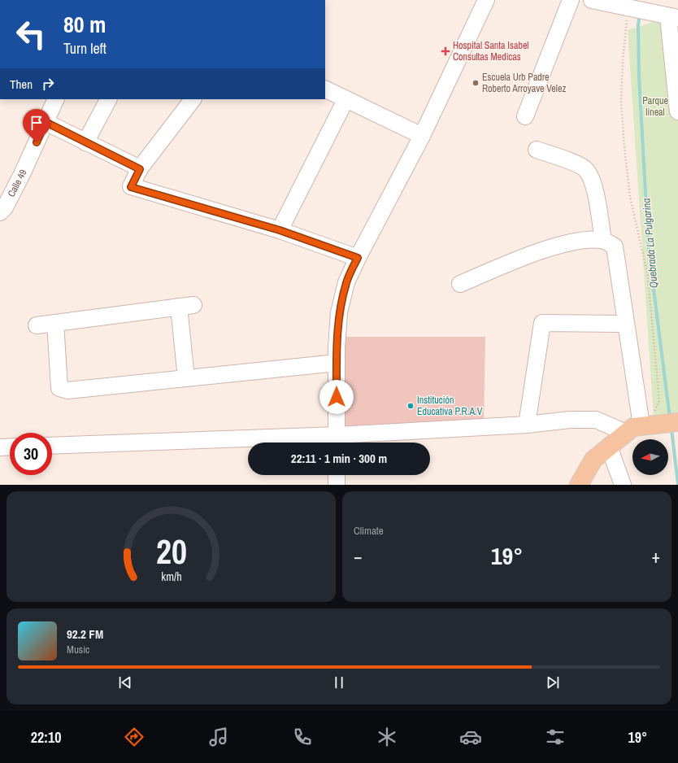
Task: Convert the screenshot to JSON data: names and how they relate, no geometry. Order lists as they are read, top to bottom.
{
  "streets": {
    "street": ["Calle 49"]
  },
  "water": ["Quebrada La Pulgarina"],
  "parks": ["Parque lineal"],
  "places": {
    "health": ["Hospital Santa Isabel Consultas Medicas"],
    "other": ["Escuela Urb Padre Roberto Arroyave Velez", "Institución Educativa P.R.A.V"]
  },
  "north": "left",
  "page": {
    "turn": ["80 m", "Turn left"],
    "then": "Then",
    "limit": "30",
    "trip": "22:11 · 1 min · 300 m",
    "tile": "Climate",
    "heat": ["−", "19°", "+"],
    "song": ["92.2 FM", "Music"],
    "tabs": ["22:10", "19°"],
    "gauge": ["20", "km/h"]
  }
}
